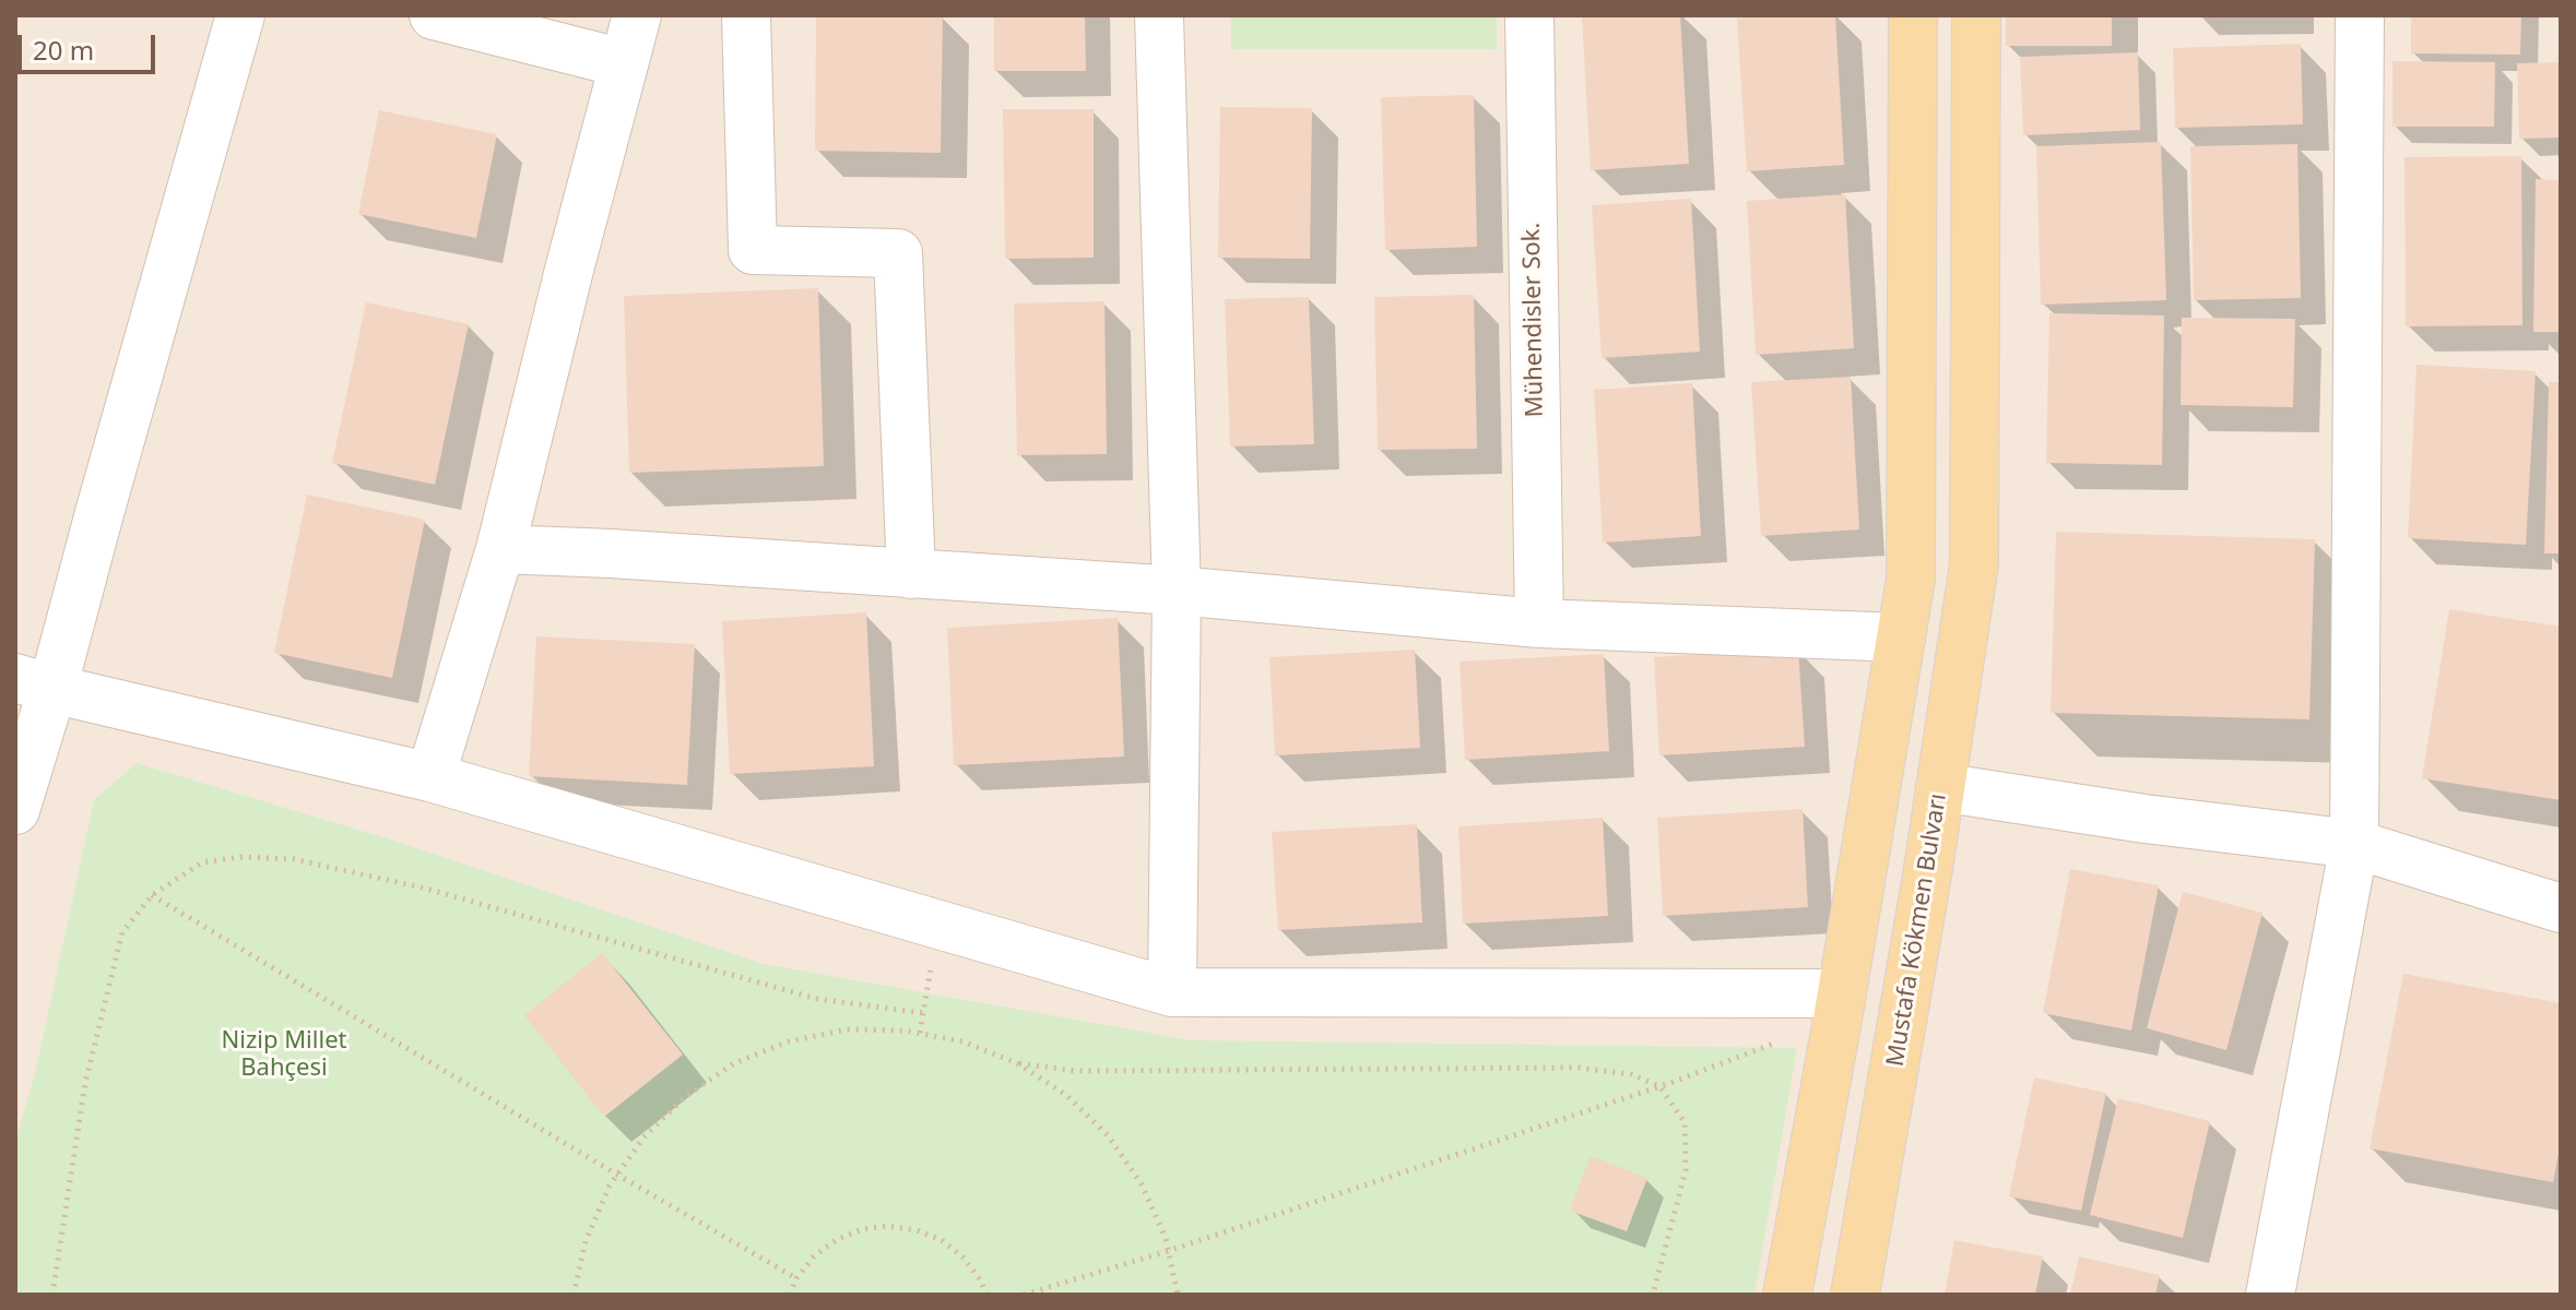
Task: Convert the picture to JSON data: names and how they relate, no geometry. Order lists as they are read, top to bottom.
{
  "streets": {
    "main road": ["Mustafa Kökmen Bulvarı"],
    "street": ["Mühendisler Sok."]
  },
  "parks": ["Nizip Millet Bahçesi"],
  "scale_bar": "20 m"
}
